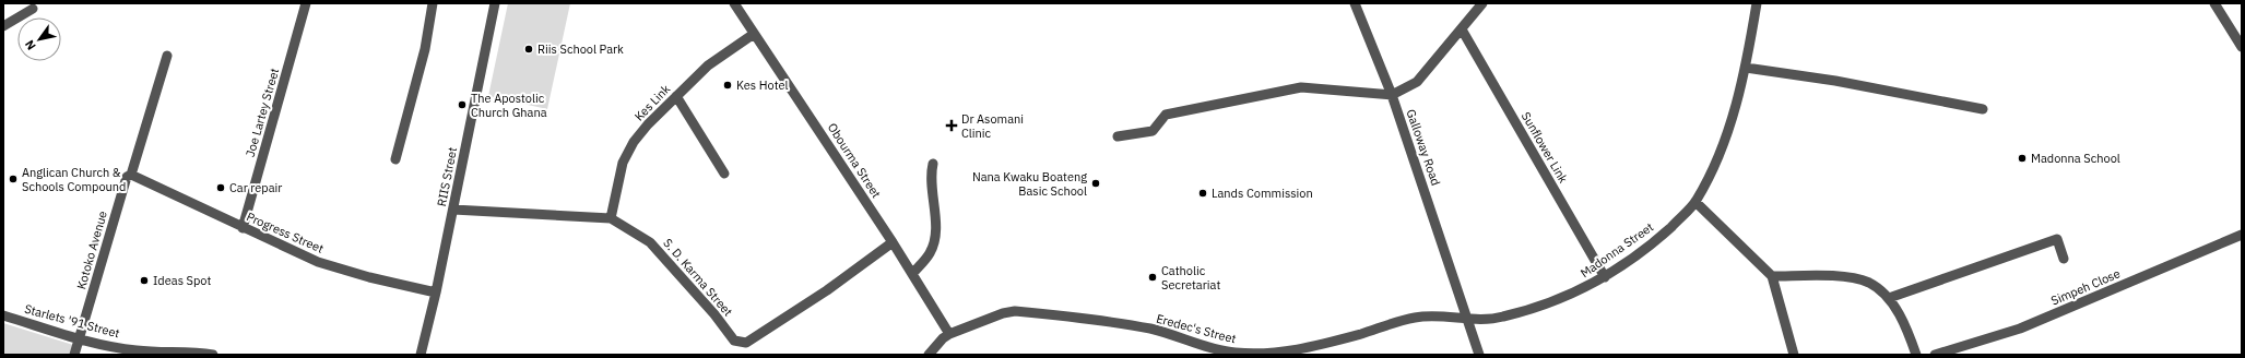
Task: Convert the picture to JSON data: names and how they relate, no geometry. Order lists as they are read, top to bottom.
{
  "streets": {
    "street": [
      "Kes Link",
      "Joe Lartey Street",
      "Galloway Road",
      "Sunflower Link",
      "Obourma Street",
      "RIIS Street",
      "Progress Street",
      "Kotoko Avenue",
      "Madonna Street",
      "S. D. Karma Street",
      "Simpeh Close",
      "Starlets '91 Street",
      "Eredec's Street"
    ]
  },
  "crossings": [
    ["Kes Link", "Obourma Street"],
    ["Kes Link", "S. D. Karma Street"],
    ["Joe Lartey Street", "Progress Street"],
    ["Galloway Road", "Madonna Street"],
    ["Galloway Road", "Eredec's Street"],
    ["Sunflower Link", "Madonna Street"],
    ["Obourma Street", "S. D. Karma Street"],
    ["Obourma Street", "Eredec's Street"],
    ["RIIS Street", "Progress Street"],
    ["RIIS Street", "S. D. Karma Street"],
    ["Progress Street", "Kotoko Avenue"],
    ["Kotoko Avenue", "Starlets '91 Street"],
    ["Madonna Street", "Eredec's Street"]
  ],
  "places": {
    "other": [
      "Riis School Park",
      "Kes Hotel",
      "The Apostolic Church Ghana",
      "Madonna School",
      "Anglican Church & Schools Compound",
      "Nana Kwaku Boateng Basic School",
      "Car repair",
      "Lands Commission",
      "Catholic Secretariat",
      "Ideas Spot"
    ],
    "health": ["Dr Asomani Clinic"]
  },
  "north": "bottom left"
}
